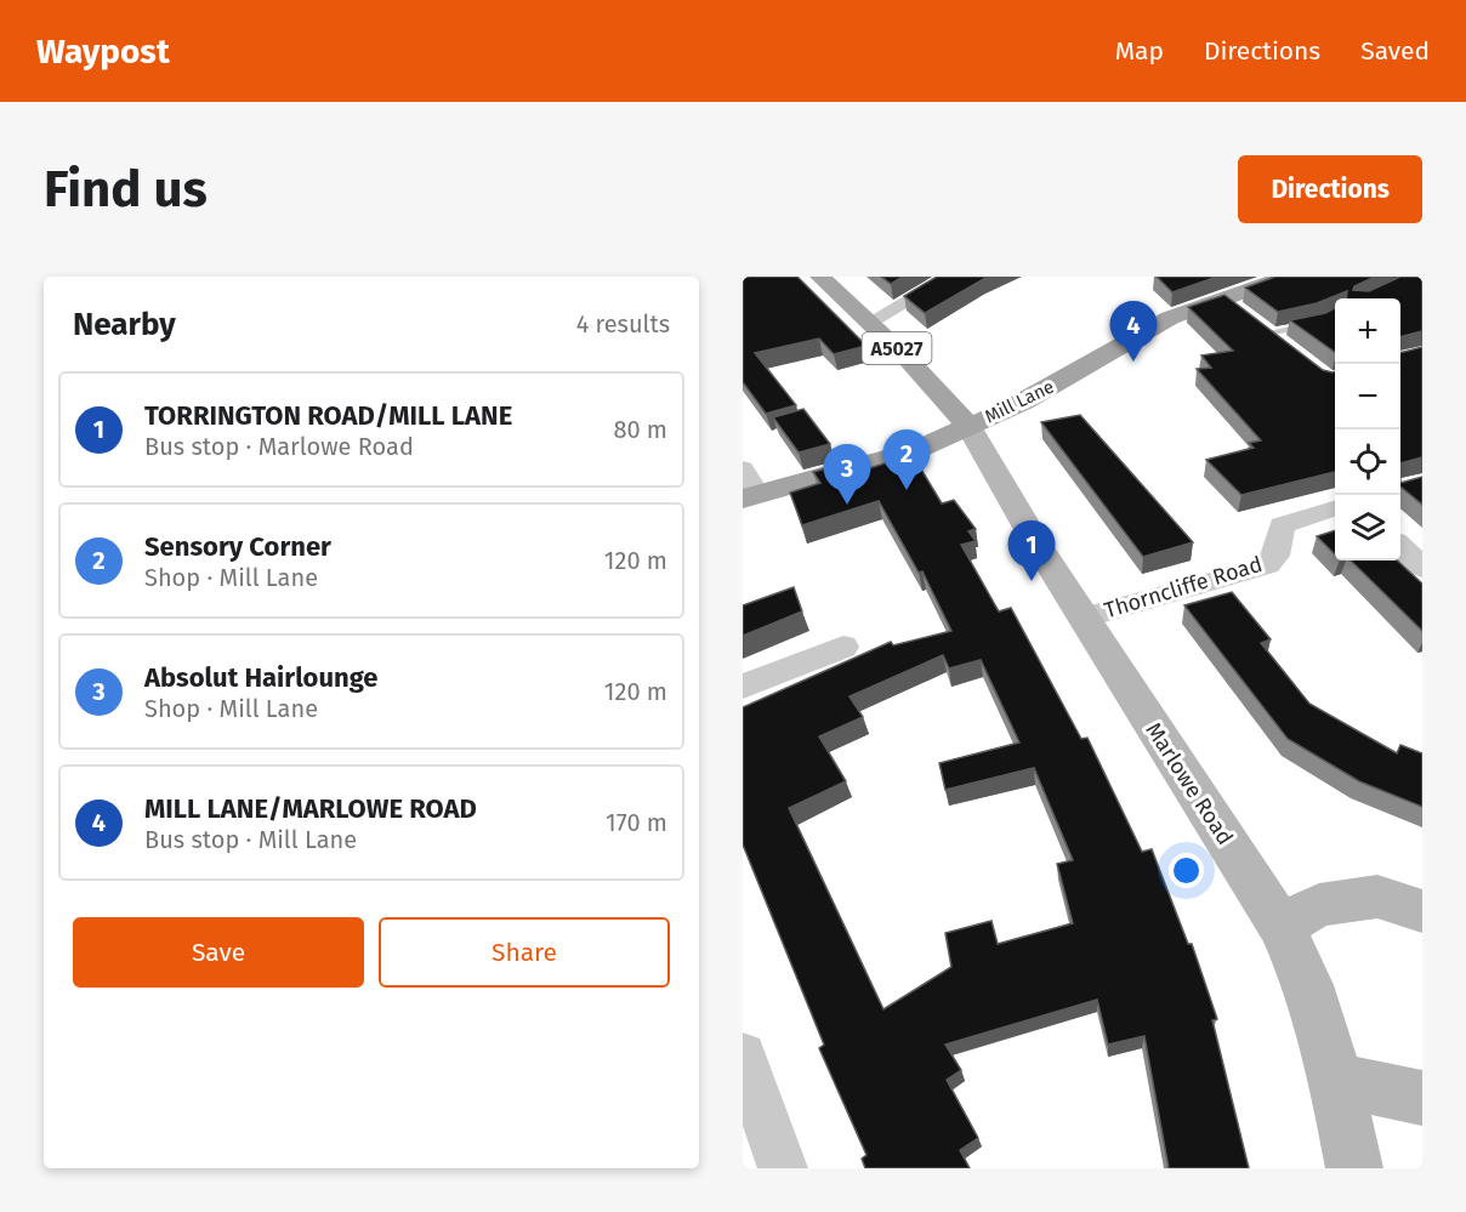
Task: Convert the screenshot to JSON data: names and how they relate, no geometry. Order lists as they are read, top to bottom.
{
  "streets": {
    "main road": ["A5027", "Mill Lane"],
    "street": ["Thorncliffe Road", "Marlowe Road"]
  },
  "crossings": [
    ["A5027", "Mill Lane"],
    ["A5027", "Marlowe Road"],
    ["Mill Lane", "Marlowe Road"],
    ["Thorncliffe Road", "Marlowe Road"]
  ],
  "page": {
    "header": "Waypost",
    "nav": ["Map", "Directions", "Saved"],
    "buttons": [
      "Directions",
      ["Save", "Share"]
    ],
    "title": "Find us",
    "heading": ["Nearby", "4 results"],
    "map_buttons": ["+", "−"],
    "pins": [
      "4",
      "2",
      "3",
      "1"
    ],
    "list": [
      {
        "mark": "1",
        "name": "TORRINGTON ROAD/MILL LANE",
        "note": "Bus stop · Marlowe Road",
        "value": "80 m"
      },
      {
        "mark": "2",
        "name": "Sensory Corner",
        "note": "Shop · Mill Lane",
        "value": "120 m"
      },
      {
        "mark": "3",
        "name": "Absolut Hairlounge",
        "note": "Shop · Mill Lane",
        "value": "120 m"
      },
      {
        "mark": "4",
        "name": "MILL LANE/MARLOWE ROAD",
        "note": "Bus stop · Mill Lane",
        "value": "170 m"
      }
    ]
  }
}
